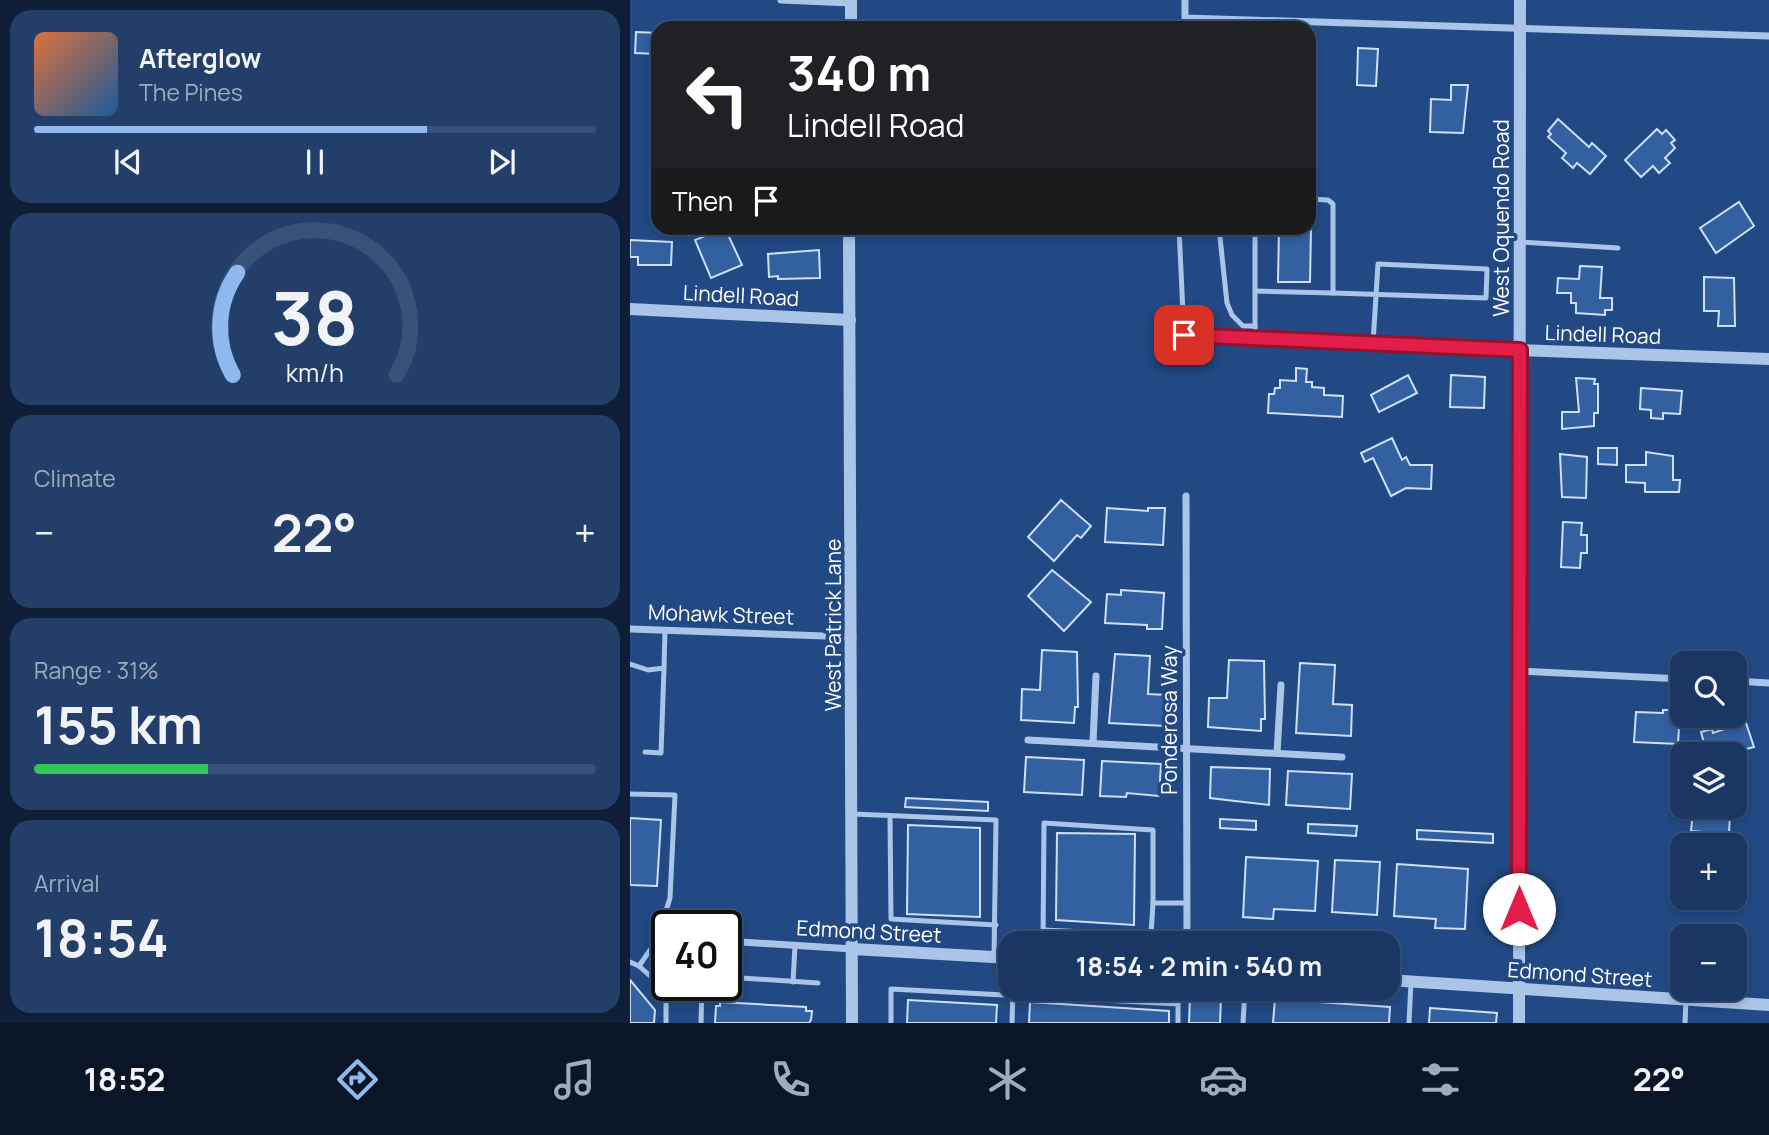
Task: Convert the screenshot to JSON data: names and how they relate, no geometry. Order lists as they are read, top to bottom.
{
  "streets": {
    "street": [
      "West Oquendo Road",
      "Lindell Road",
      "Mohawk Street",
      "West Patrick Lane",
      "Ponderosa Way",
      "Edmond Street"
    ]
  },
  "crossings": [
    ["West Oquendo Road", "Lindell Road"],
    ["West Oquendo Road", "Edmond Street"],
    ["Lindell Road", "West Patrick Lane"],
    ["Mohawk Street", "West Patrick Lane"],
    ["West Patrick Lane", "Edmond Street"]
  ],
  "page": {
    "turn": ["340 m", "Lindell Road"],
    "song": ["Afterglow", "The Pines"],
    "then": "Then",
    "tile": [
      "Climate",
      ["Range · 31%", "155 km"],
      ["Arrival", "18:54"]
    ],
    "heat": ["−", "22°", "+"],
    "map_buttons": ["+", "−"],
    "limit": "40",
    "trip": "18:54 · 2 min · 540 m",
    "tabs": ["18:52", "22°"],
    "gauge": ["38", "km/h"]
  }
}
